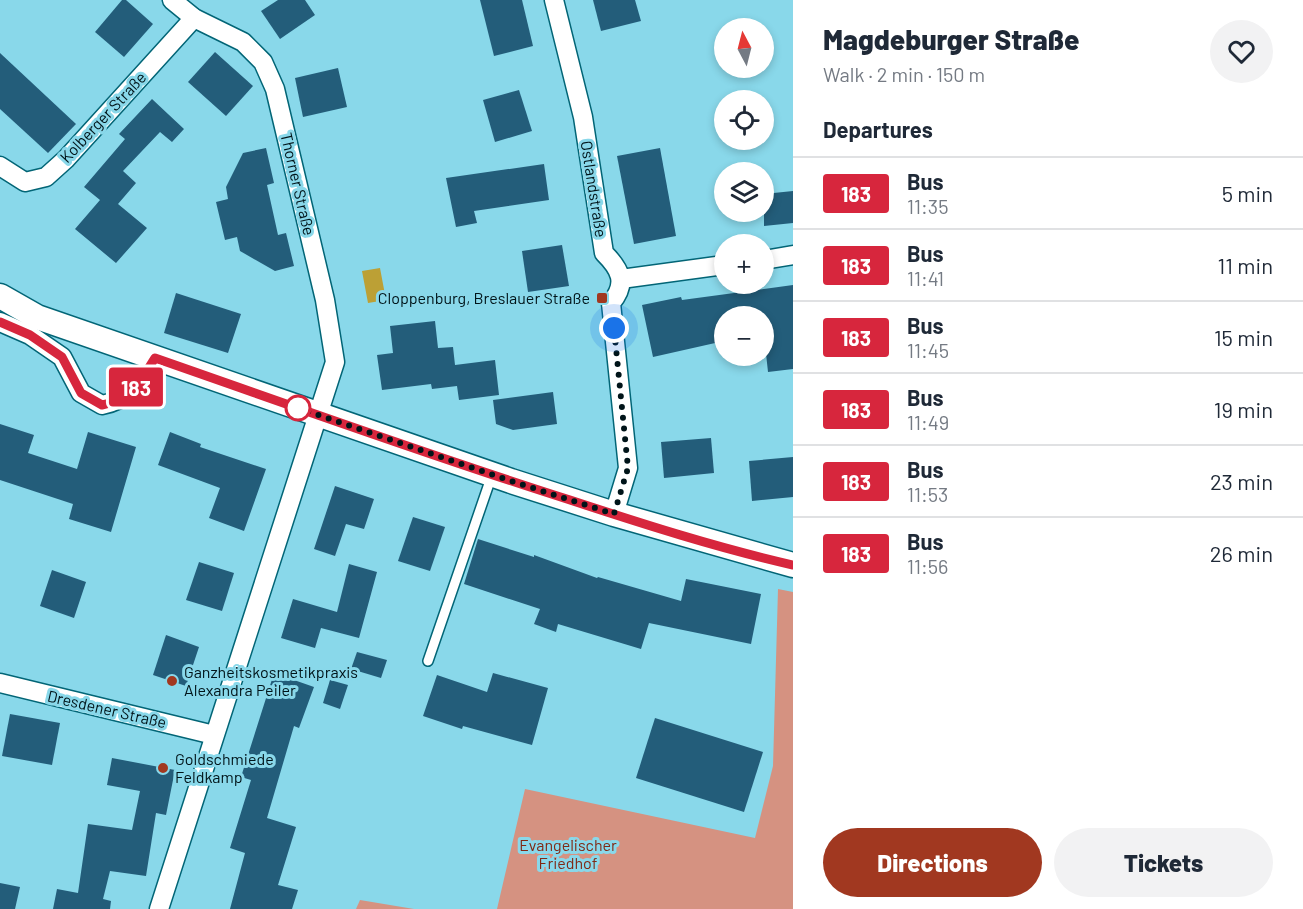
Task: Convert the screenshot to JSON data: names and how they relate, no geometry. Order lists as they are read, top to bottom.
{
  "streets": {
    "street": [
      "Kolberger Straße",
      "Thorner Straße",
      "Ostlandstraße",
      "Dresdener Straße"
    ]
  },
  "crossings": [
    ["Kolberger Straße", "Thorner Straße"],
    ["Thorner Straße", "Dresdener Straße"]
  ],
  "parks": ["Evangelischer Friedhof"],
  "places": {
    "transit": ["Cloppenburg, Breslauer Straße"],
    "other": ["Ganzheitskosmetikpraxis Alexandra Peiler", "Goldschmiede Feldkamp"]
  },
  "lines": ["bus line 183"],
  "north": "top",
  "page": {
    "on_map": "183",
    "heading": [
      ["Magdeburger Straße", "Walk · 2 min · 150 m"],
      "Departures"
    ],
    "map_buttons": ["+", "−"],
    "list": [
      {
        "mark": "183",
        "name": "Bus",
        "note": "11:35",
        "value": "5 min"
      },
      {
        "mark": "183",
        "name": "Bus",
        "note": "11:41",
        "value": "11 min"
      },
      {
        "mark": "183",
        "name": "Bus",
        "note": "11:45",
        "value": "15 min"
      },
      {
        "mark": "183",
        "name": "Bus",
        "note": "11:49",
        "value": "19 min"
      },
      {
        "mark": "183",
        "name": "Bus",
        "note": "11:53",
        "value": "23 min"
      },
      {
        "mark": "183",
        "name": "Bus",
        "note": "11:56",
        "value": "26 min"
      }
    ],
    "buttons": ["Directions", "Tickets"]
  }
}
